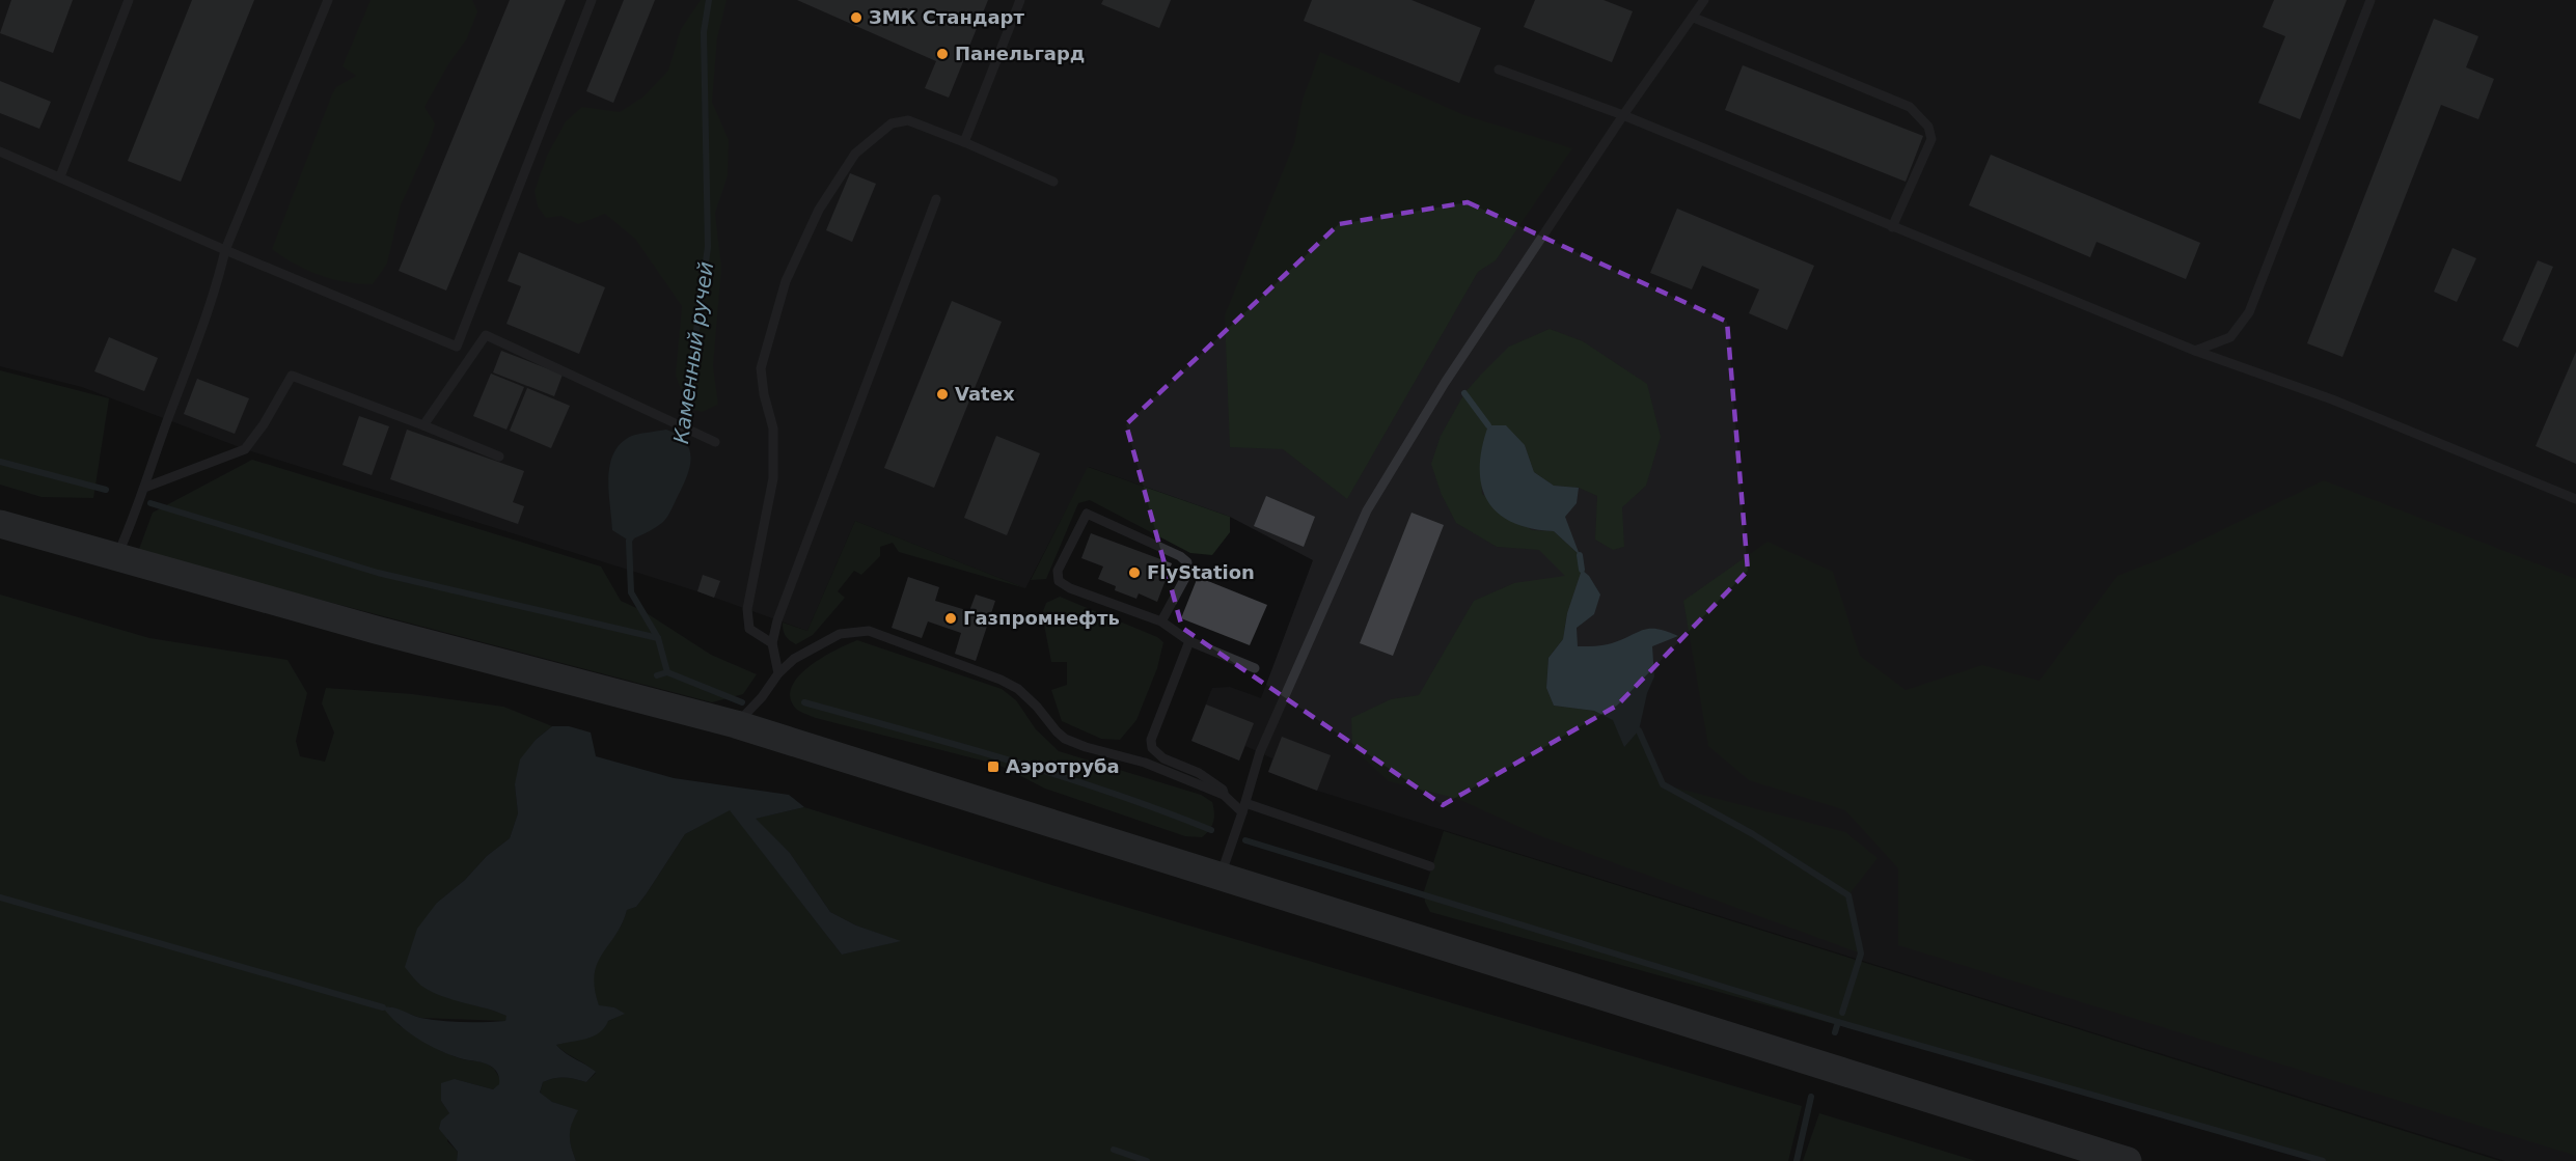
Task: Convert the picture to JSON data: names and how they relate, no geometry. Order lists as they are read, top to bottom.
{
  "water": ["Каменный ручей"],
  "places": {
    "other": [
      "ЗМК Стандарт",
      "Панельгард",
      "Vatex",
      "FlyStation",
      "Газпромнефть"
    ],
    "transit": ["Аэротруба"]
  }
}
